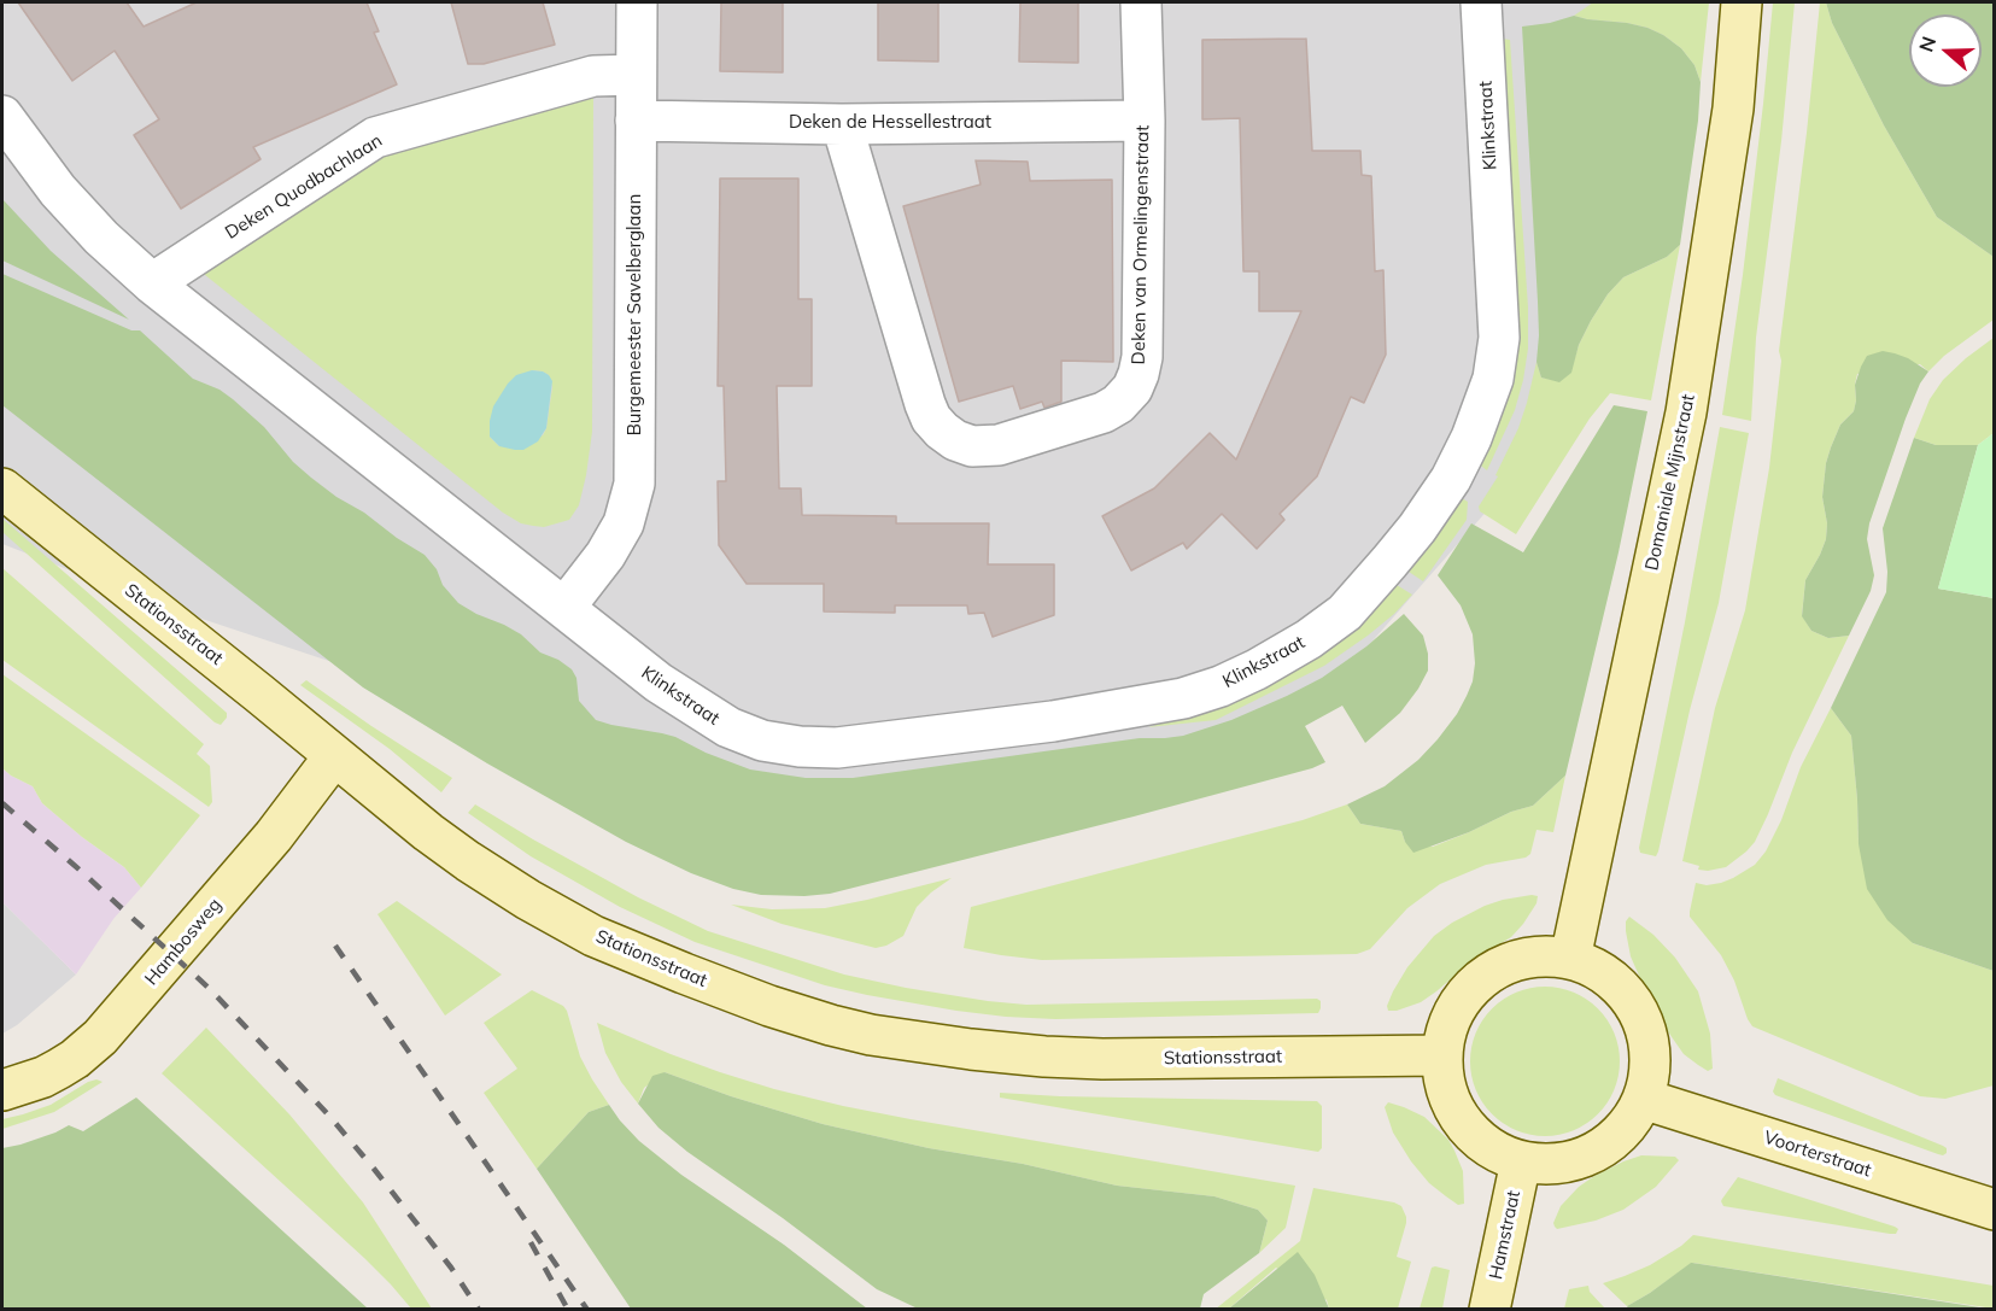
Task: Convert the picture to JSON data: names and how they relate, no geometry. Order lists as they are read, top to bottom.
{
  "streets": {
    "main road": [
      "Domaniale Mijnstraat",
      "Stationsstraat",
      "Hambosweg",
      "Voorterstraat",
      "Hamstraat"
    ],
    "street": [
      "Deken de Hessellestraat",
      "Klinkstraat",
      "Deken Quodbachlaan",
      "Deken van Ormelingenstraat",
      "Burgemeester Savelberglaan"
    ]
  },
  "crossings": [
    ["Deken de Hessellestraat", "Deken van Ormelingenstraat"],
    ["Deken de Hessellestraat", "Burgemeester Savelberglaan"],
    ["Klinkstraat", "Burgemeester Savelberglaan"],
    ["Deken Quodbachlaan", "Burgemeester Savelberglaan"],
    ["Domaniale Mijnstraat", "Stationsstraat"],
    ["Domaniale Mijnstraat", "Voorterstraat"],
    ["Domaniale Mijnstraat", "Hamstraat"],
    ["Stationsstraat", "Hambosweg"],
    ["Stationsstraat", "Voorterstraat"],
    ["Stationsstraat", "Hamstraat"],
    ["Voorterstraat", "Hamstraat"]
  ],
  "north": "left"
}
